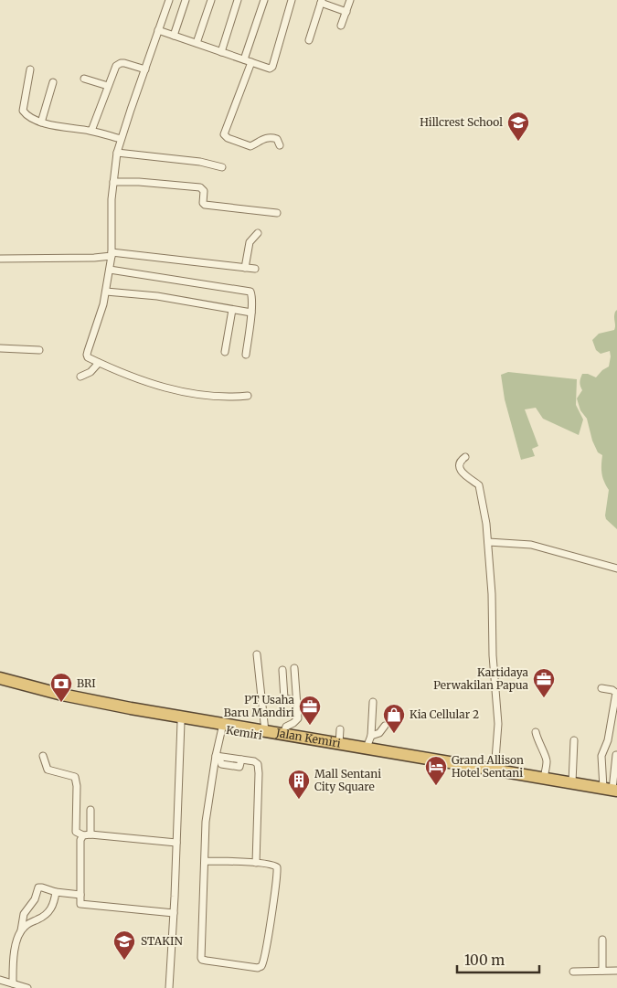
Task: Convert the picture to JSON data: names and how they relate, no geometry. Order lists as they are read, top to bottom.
{
  "streets": {
    "highway": ["Kemiri", "Jalan Kemiri"]
  },
  "crossings": [
    ["Kemiri", "Jalan Kemiri"]
  ],
  "places": {
    "school or university": ["Hillcrest School", "STAKIN"],
    "office": ["Kartidaya Perwakilan Papua", "PT Usaha Baru Mandiri"],
    "bank": ["BRI"],
    "shop": ["Kia Cellular 2"],
    "hotel": ["Grand Allison Hotel Sentani"],
    "building": ["Mall Sentani City Square"]
  },
  "scale_bar": "100 m"
}
